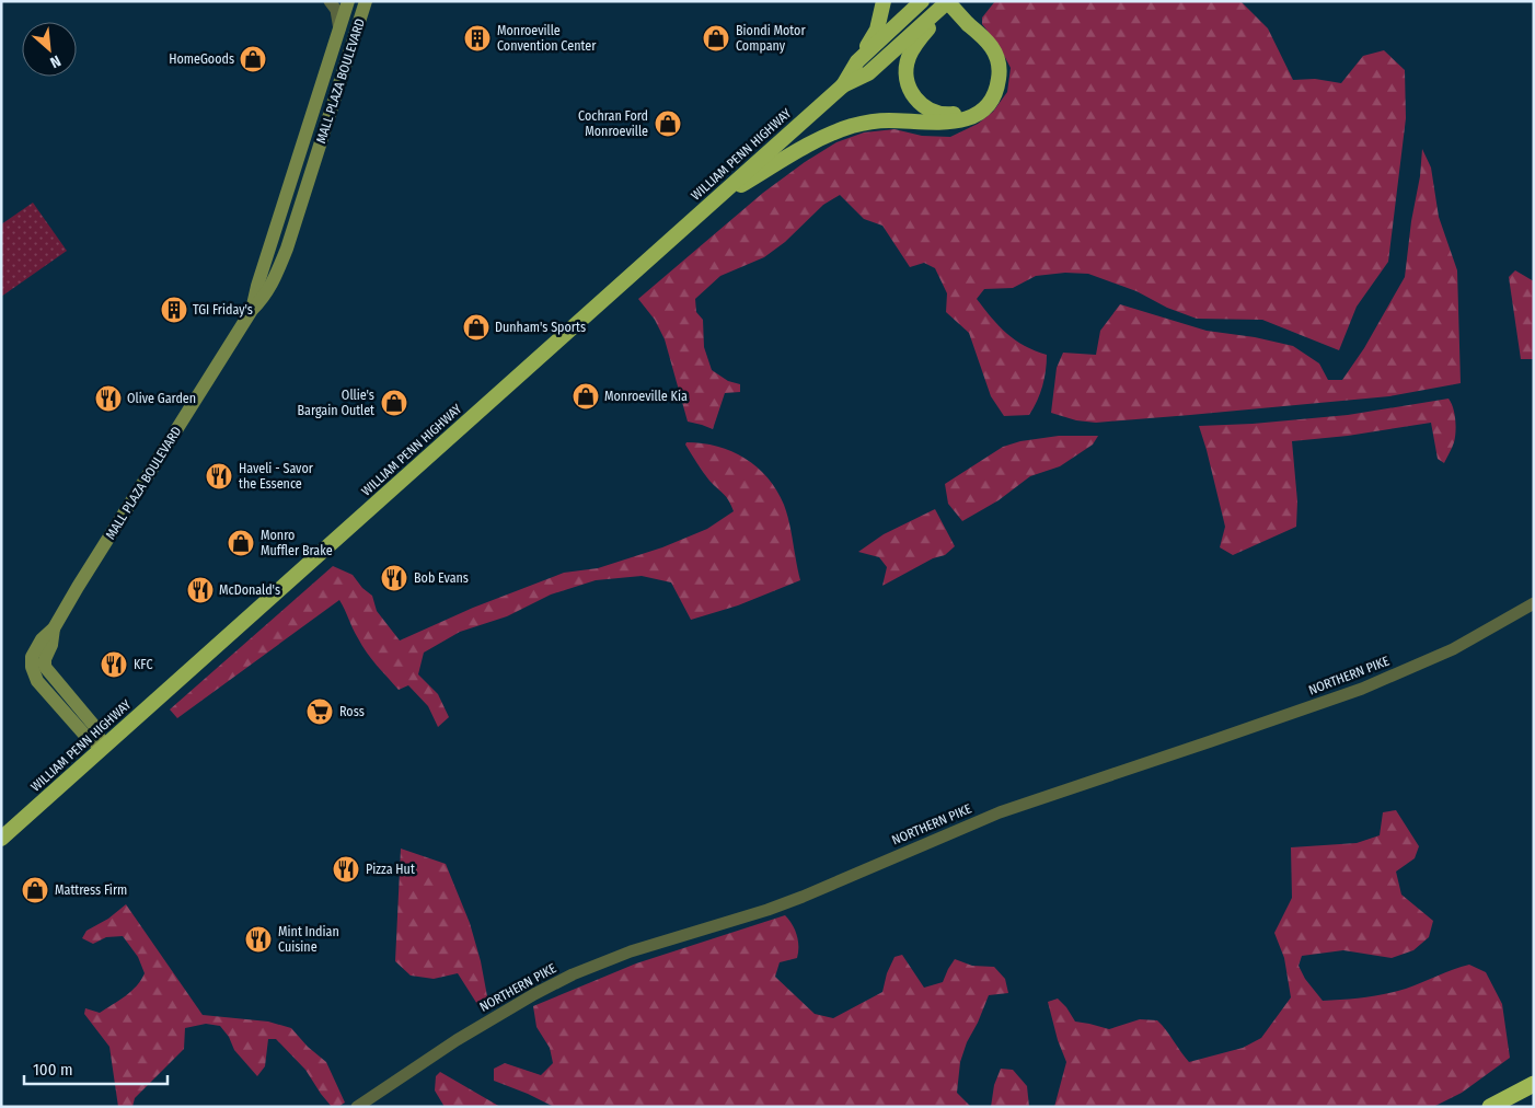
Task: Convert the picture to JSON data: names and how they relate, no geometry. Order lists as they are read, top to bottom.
{
  "streets": {
    "highway": ["WILLIAM PENN HIGHWAY"],
    "main road": ["MALL PLAZA BOULEVARD"],
    "street": ["NORTHERN PIKE"]
  },
  "crossings": [
    ["MALL PLAZA BOULEVARD", "WILLIAM PENN HIGHWAY"]
  ],
  "places": {
    "building": ["Monroeville Convention Center", "TGI Friday's"],
    "shop": [
      "Biondi Motor Company",
      "HomeGoods",
      "Cochran Ford Monroeville",
      "Dunham's Sports",
      "Monroeville Kia",
      "Ollie's Bargain Outlet",
      "Monro Muffler Brake",
      "Mattress Firm"
    ],
    "restaurant": [
      "Olive Garden",
      "Haveli - Savor the Essence",
      "Bob Evans",
      "McDonald's",
      "KFC",
      "Pizza Hut",
      "Mint Indian Cuisine"
    ],
    "supermarket": ["Ross"]
  },
  "scale_bar": "100 m",
  "north": "bottom right"
}
